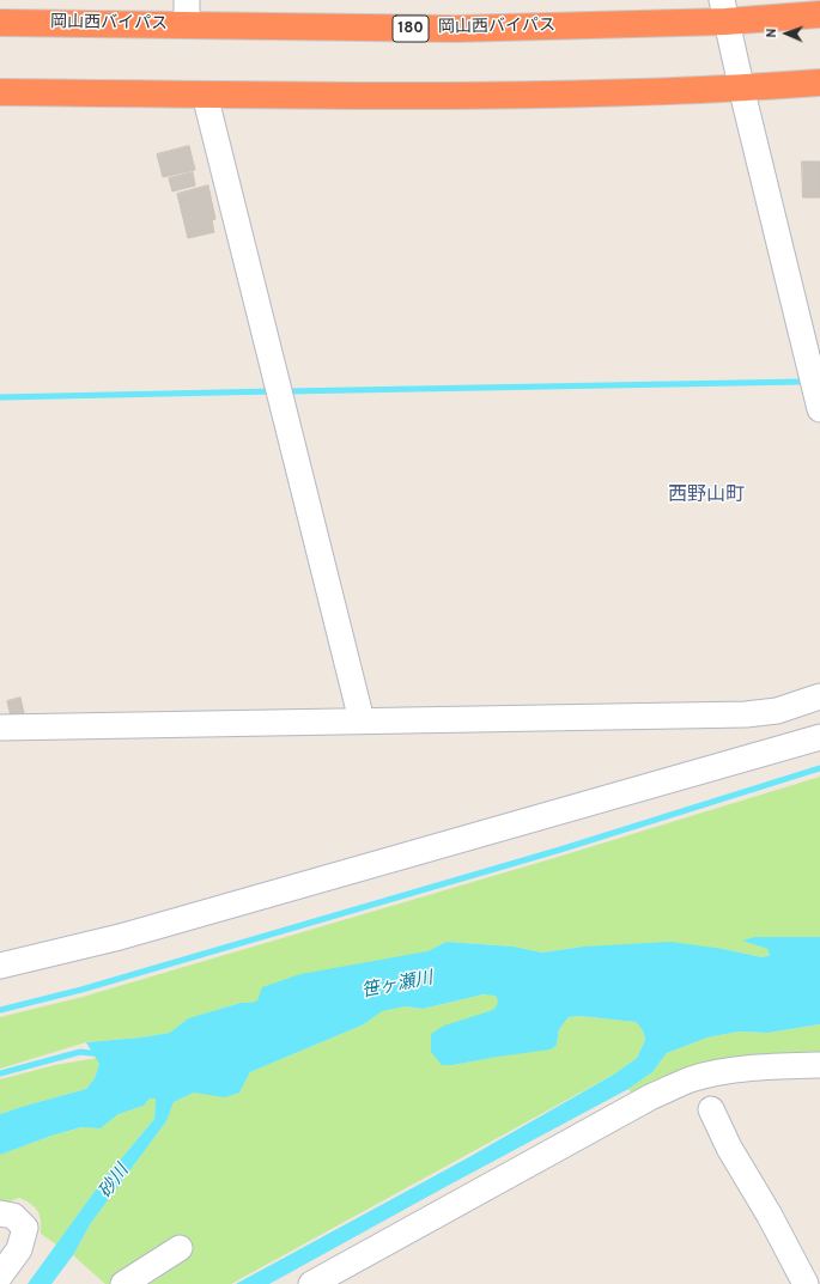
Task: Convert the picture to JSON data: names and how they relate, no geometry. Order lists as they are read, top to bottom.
{
  "streets": {
    "highway": ["岡山西バイパス", "180"]
  },
  "districts": ["西野山町"],
  "water": ["笹ヶ瀬川", "砂川"],
  "north": "left"
}
